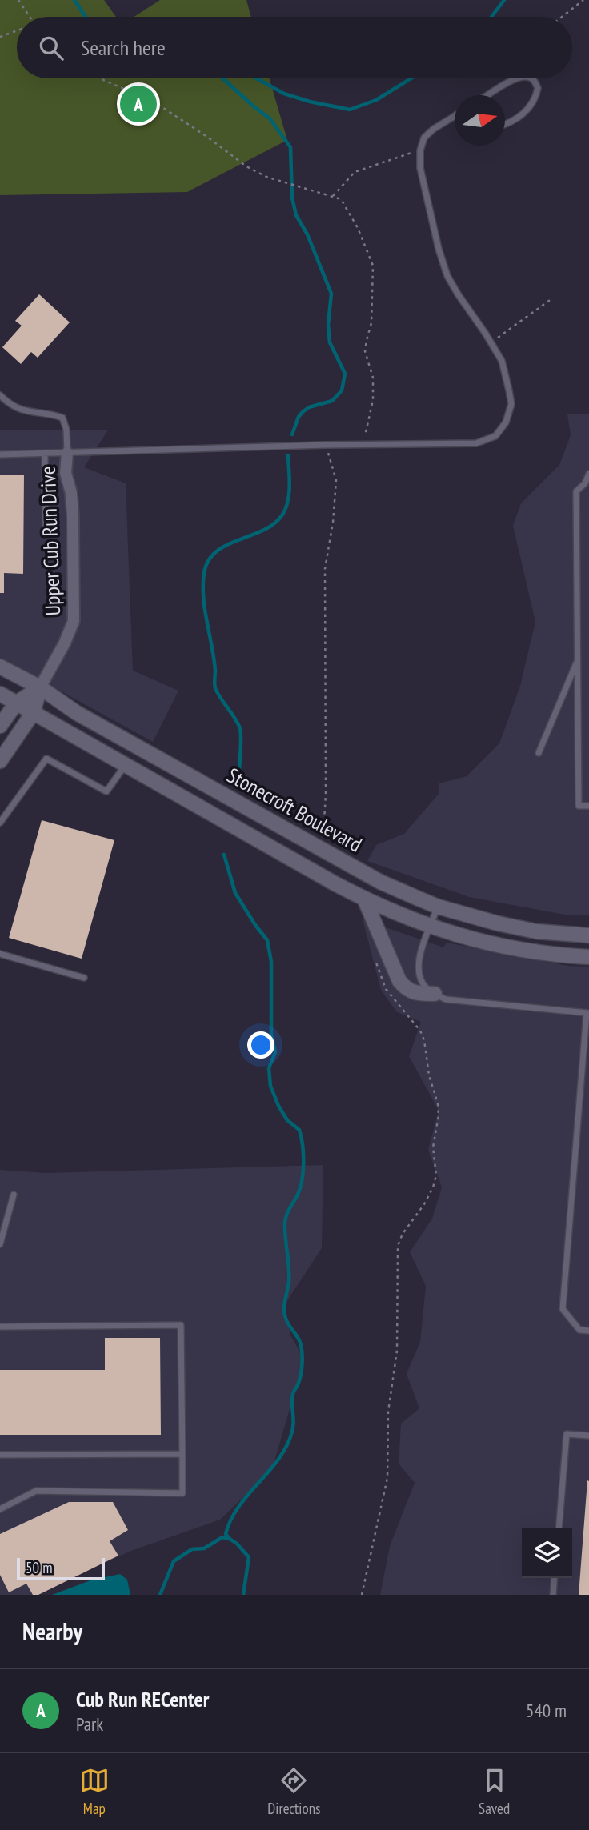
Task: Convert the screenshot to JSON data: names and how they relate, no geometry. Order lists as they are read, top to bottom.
{
  "streets": {
    "main road": ["Stonecroft Boulevard"],
    "street": ["Upper Cub Run Drive"]
  },
  "crossings": [
    ["Upper Cub Run Drive", "Stonecroft Boulevard"]
  ],
  "scale_bar": "50 m",
  "north": "right",
  "page": {
    "search": "Search here",
    "pins": "A",
    "scale": "50 m",
    "heading": "Nearby",
    "list": [
      {
        "mark": "A",
        "name": "Cub Run RECenter",
        "note": "Park",
        "value": "540 m"
      }
    ],
    "nav": ["Map", "Directions", "Saved"]
  }
}
